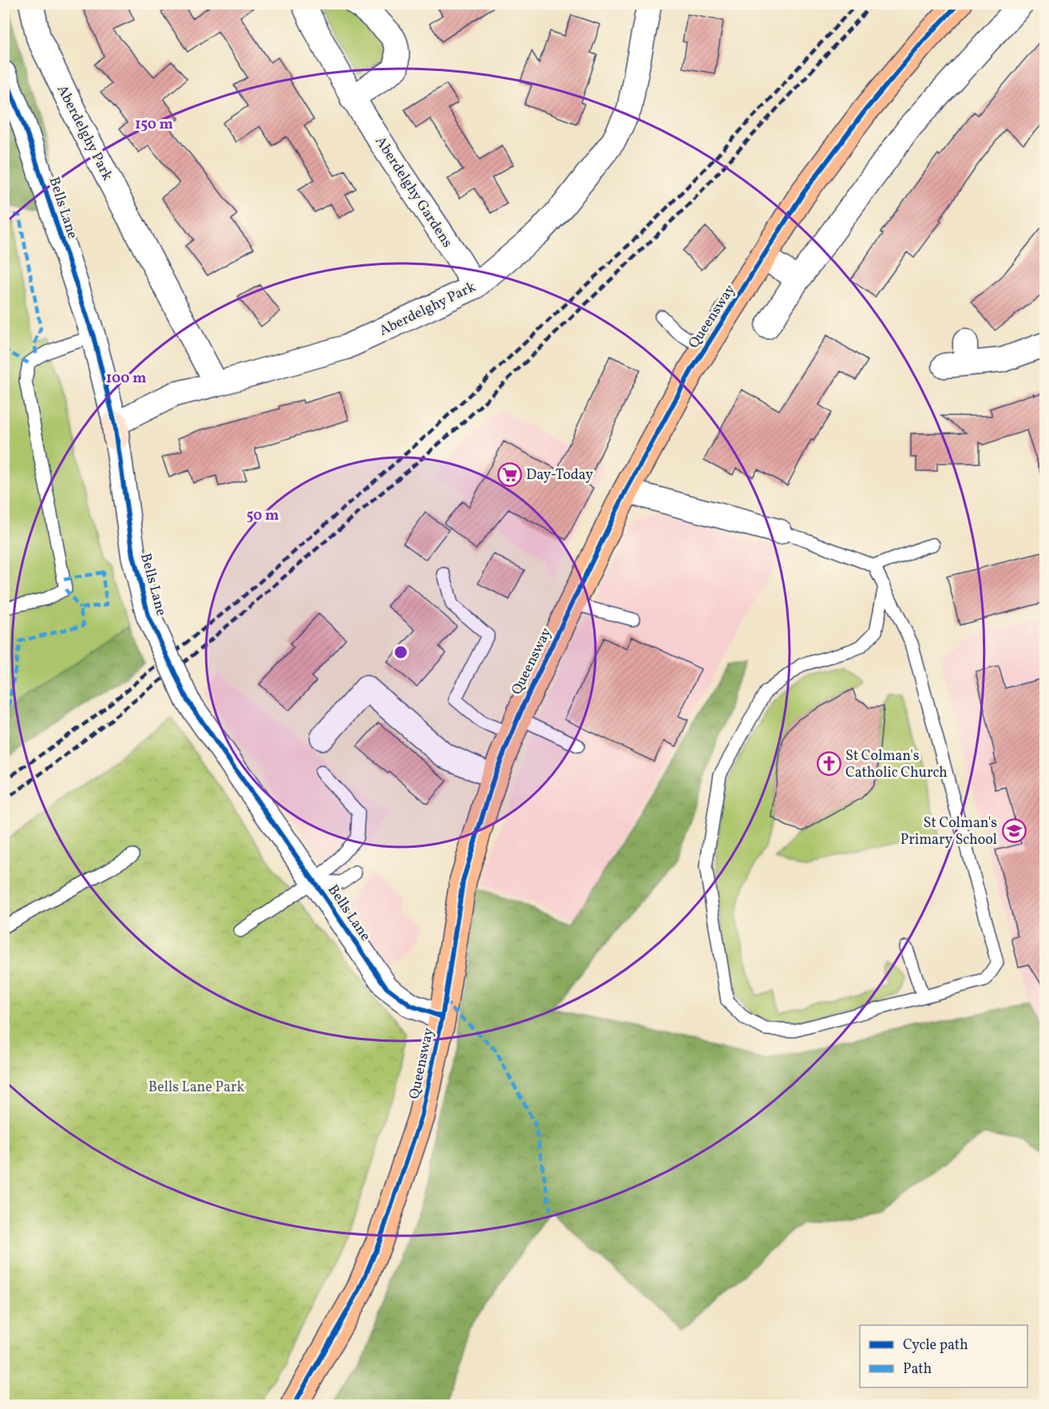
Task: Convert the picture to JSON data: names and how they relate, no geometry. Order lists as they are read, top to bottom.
{
  "streets": {
    "highway": ["Queensway"],
    "street": ["Aberdelghy Park", "Aberdelghy Gardens", "Bells Lane"]
  },
  "crossings": [
    ["Aberdelghy Park", "Aberdelghy Gardens"],
    ["Aberdelghy Park", "Bells Lane"],
    ["Bells Lane", "Queensway"]
  ],
  "parks": ["Bells Lane Park"],
  "places": {
    "supermarket": ["Day-Today"],
    "church": ["St Colman's Catholic Church"],
    "school or university": ["St Colman's Primary School"]
  },
  "legend": ["Cycle path", "Path"],
  "rings": ["150 m", "100 m", "50 m"]
}
